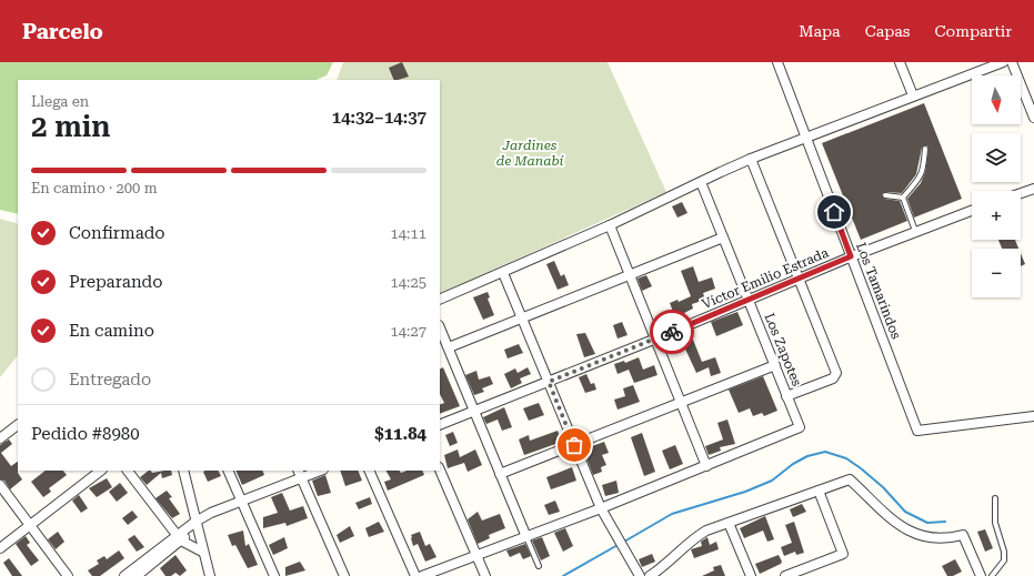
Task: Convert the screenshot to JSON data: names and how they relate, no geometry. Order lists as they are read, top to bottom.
{
  "streets": {
    "street": ["Víctor Emilio Estrada", "Los Tamarindos", "Los Zapotes"]
  },
  "crossings": [
    ["Víctor Emilio Estrada", "Los Tamarindos"],
    ["Víctor Emilio Estrada", "Los Zapotes"]
  ],
  "parks": ["Jardines de Manabí"],
  "north": "bottom",
  "page": {
    "header": "Parcelo",
    "nav": ["Mapa", "Capas", "Compartir"],
    "map_buttons": ["+", "−"],
    "heading": ["2 min", "Llega en", "14:32–14:37"],
    "panel": ["Pedido #8980", "$11.84"],
    "bar": "En camino · 200 m",
    "list": [
      ["Confirmado", "14:11"],
      ["Preparando", "14:25"],
      ["En camino", "14:27"],
      "Entregado"
    ]
  }
}
